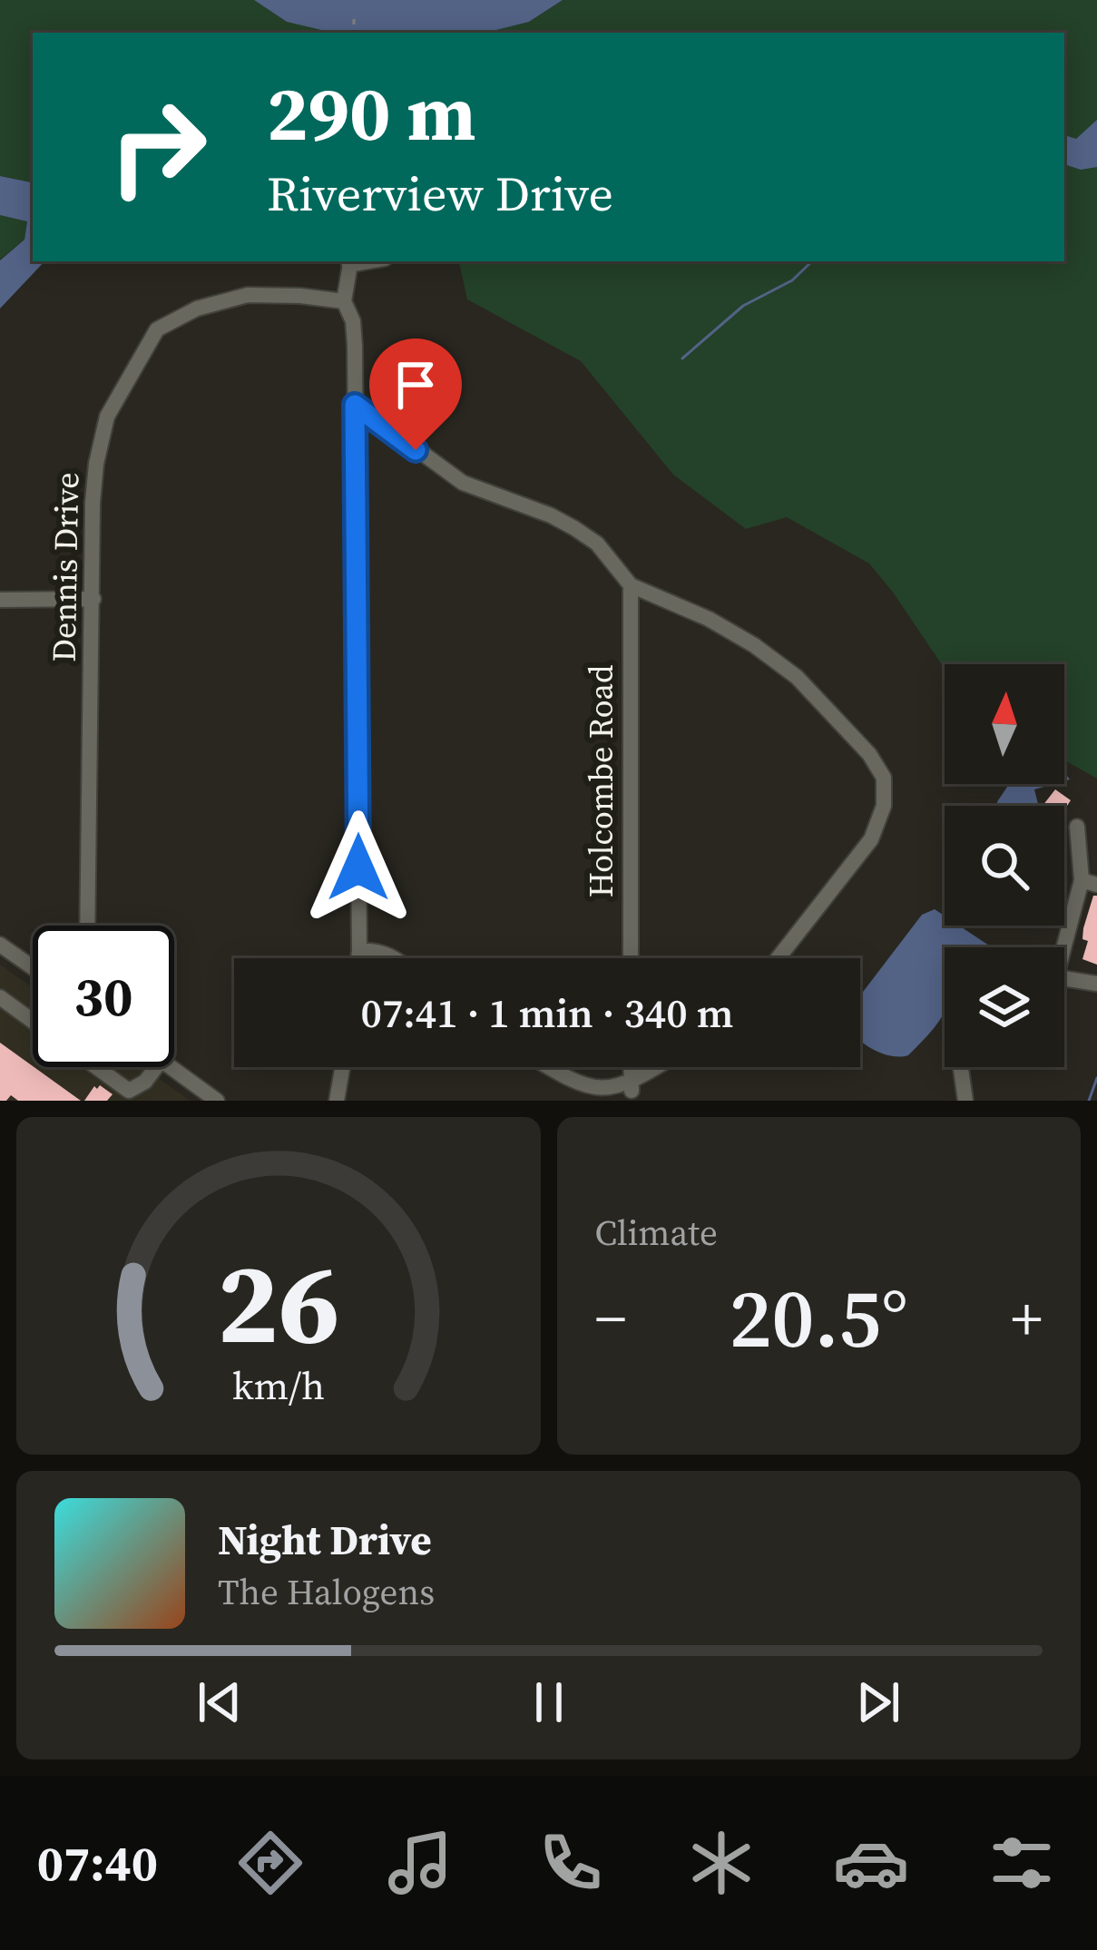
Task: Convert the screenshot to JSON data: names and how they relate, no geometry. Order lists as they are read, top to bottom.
{
  "streets": {
    "street": ["Dennis Drive", "Holcombe Road"]
  },
  "north": "top",
  "page": {
    "turn": ["290 m", "Riverview Drive"],
    "limit": "30",
    "trip": "07:41 · 1 min · 340 m",
    "tile": "Climate",
    "heat": ["−", "20.5°", "+"],
    "song": ["Night Drive", "The Halogens"],
    "tabs": "07:40",
    "gauge": ["26", "km/h"]
  }
}
